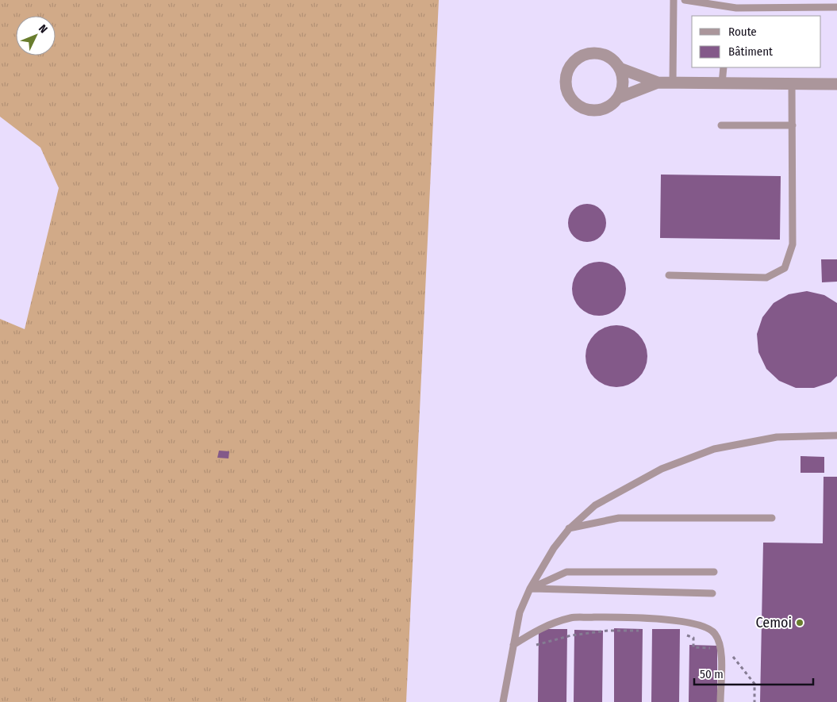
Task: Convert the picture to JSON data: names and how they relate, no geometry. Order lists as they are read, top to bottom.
{
  "places": ["Cemoi"],
  "legend": ["Route", "Bâtiment"],
  "scale_bar": "50 m",
  "north": "top right"
}
